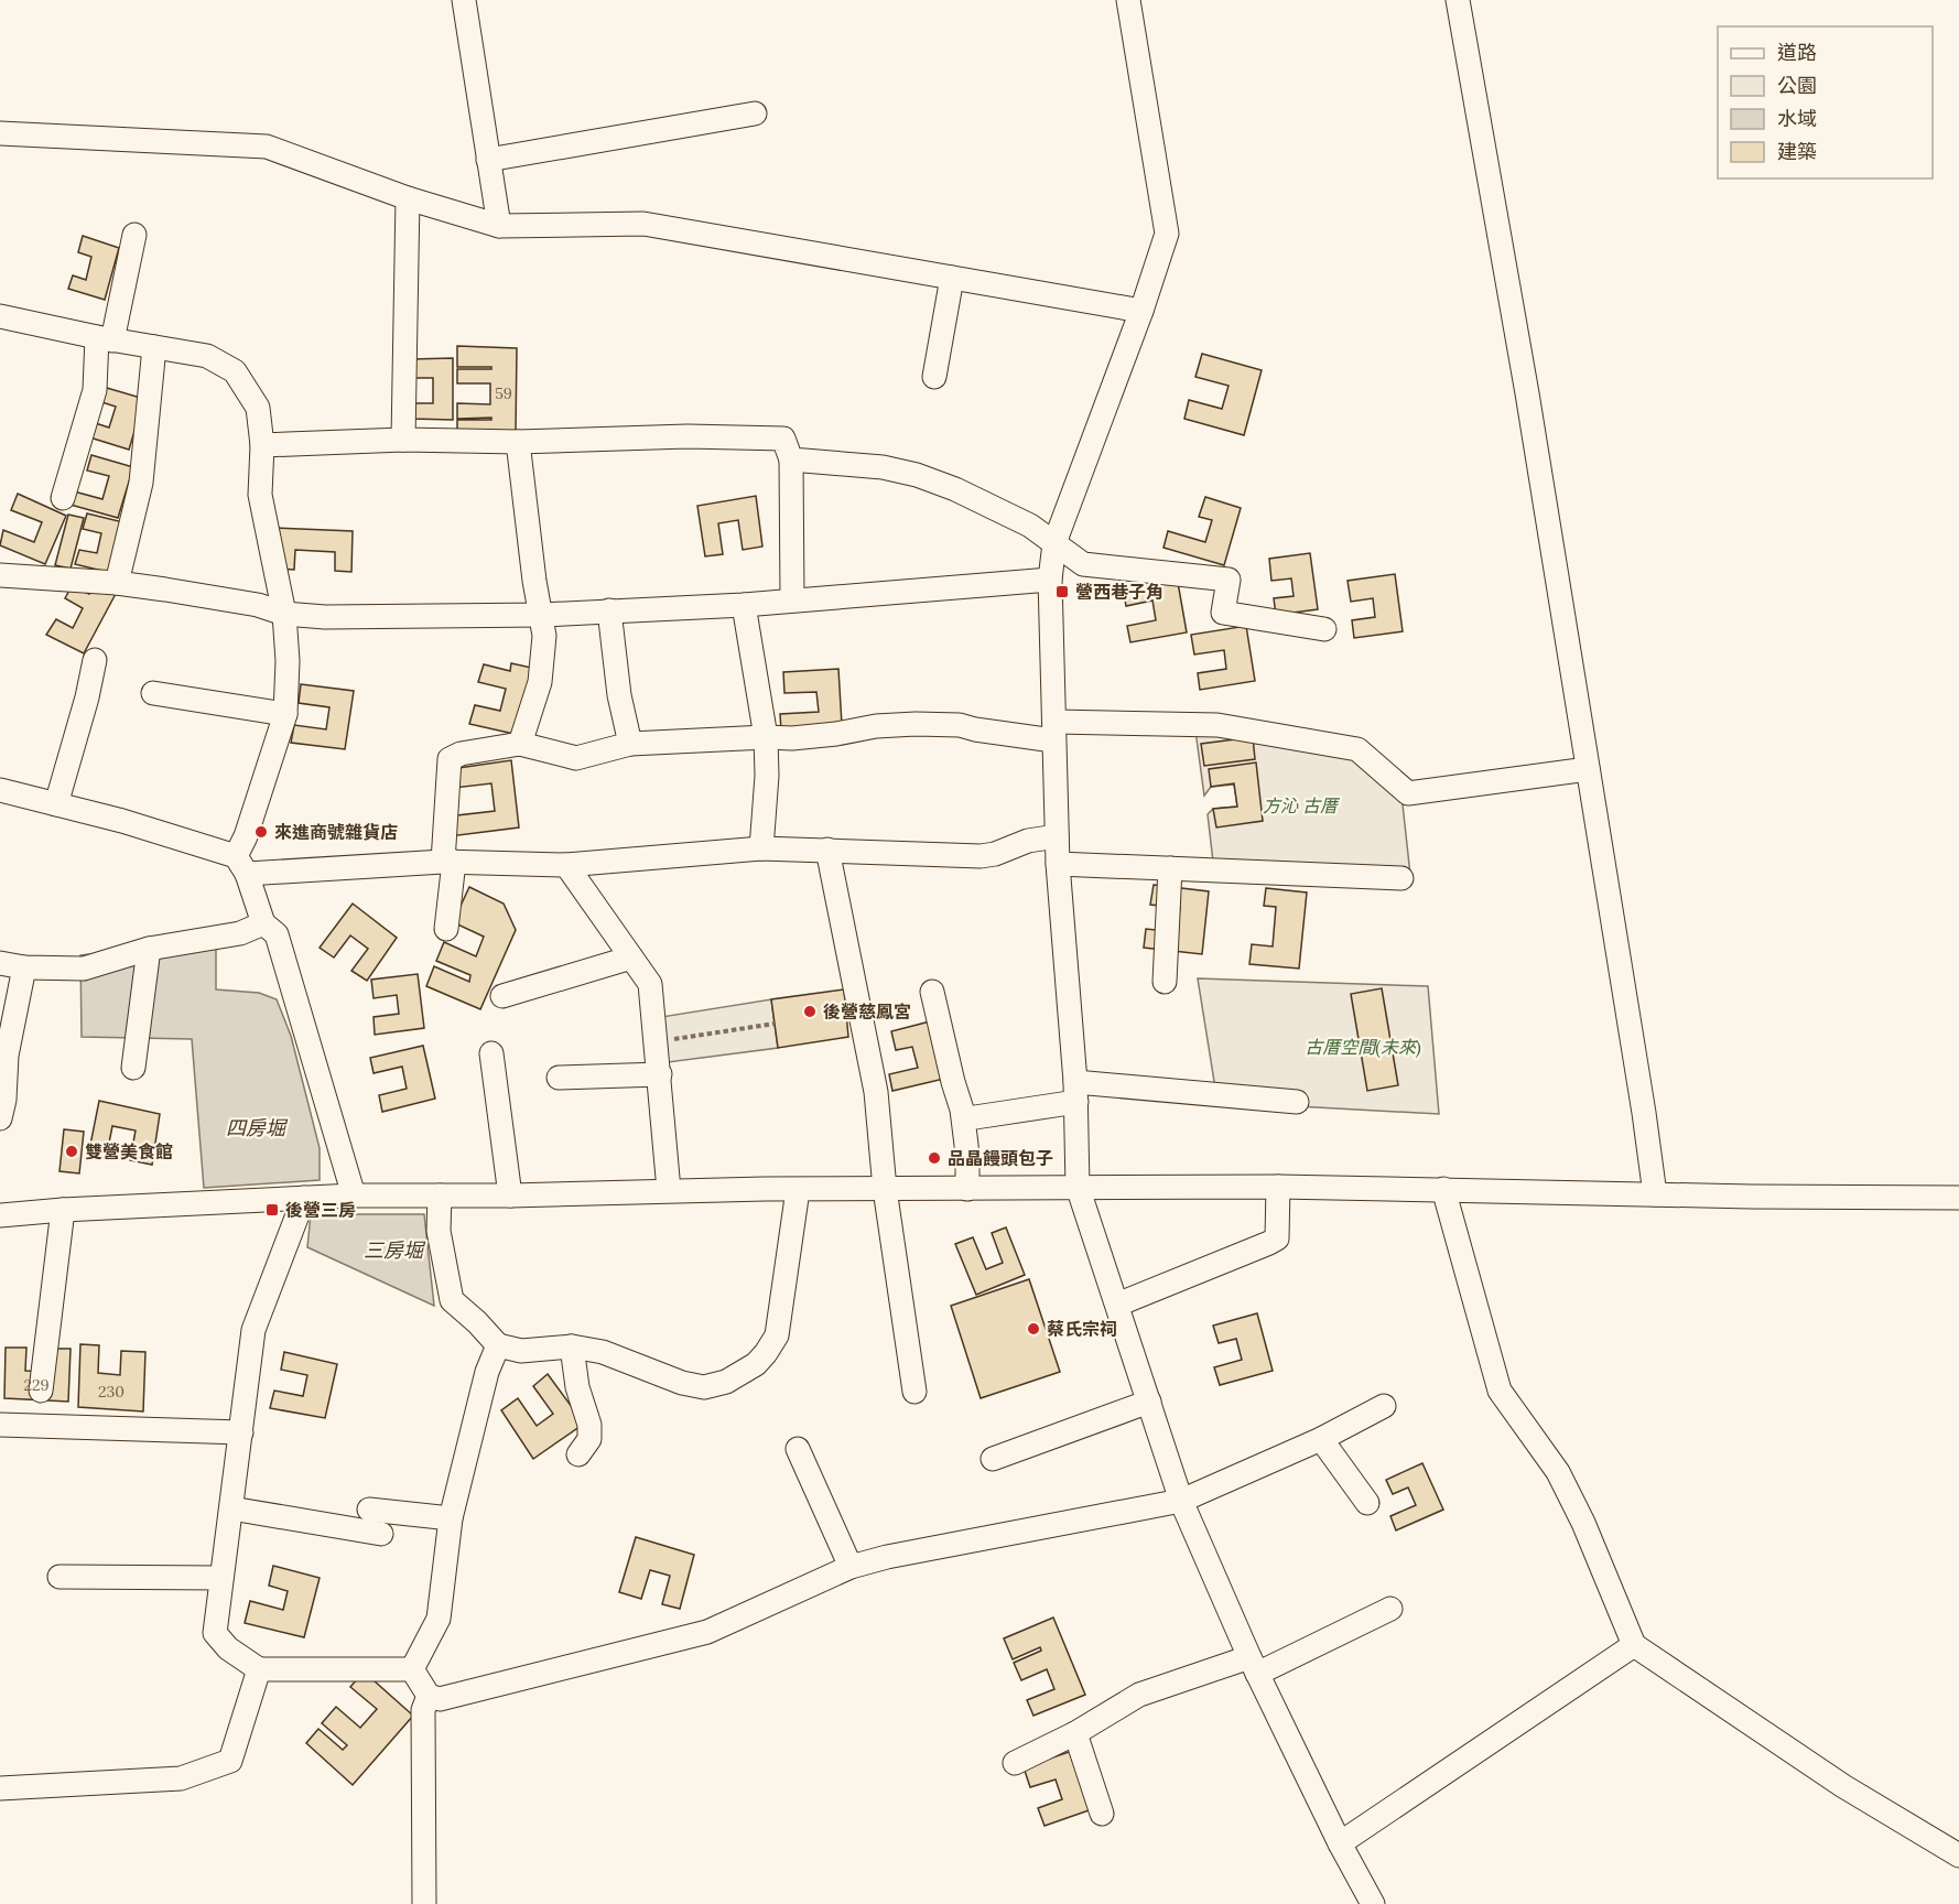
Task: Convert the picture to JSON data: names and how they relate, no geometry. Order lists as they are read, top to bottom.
{
  "water": ["四房堀", "三房堀"],
  "parks": ["方沁 古厝", "古厝空間(未來)"],
  "places": {
    "transit": ["營西巷子角", "後營三房"],
    "other": [
      "來進商號雜貨店",
      "後營慈鳳宮",
      "雙營美食館",
      "品晶饅頭包子",
      "蔡氏宗祠"
    ]
  },
  "house_numbers": ["59", "229", "230"],
  "legend": [
    "道路",
    "公園",
    "水域",
    "建築"
  ]
}
